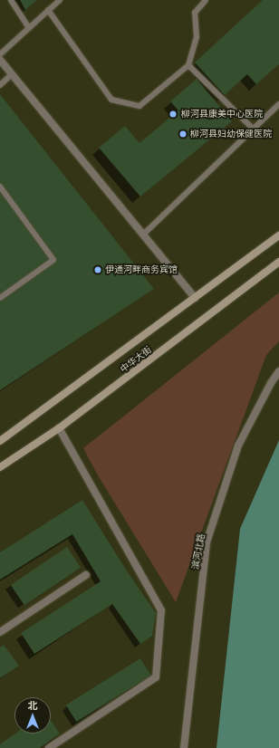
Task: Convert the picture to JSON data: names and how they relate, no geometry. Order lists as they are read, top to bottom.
{
  "streets": {
    "main road": ["中华大街"],
    "street": ["滨河北路"]
  },
  "places": ["柳河县康美中心医院", "柳河县妇幼保健医院", "伊通河畔商务宾馆"],
  "north": "top"
}
